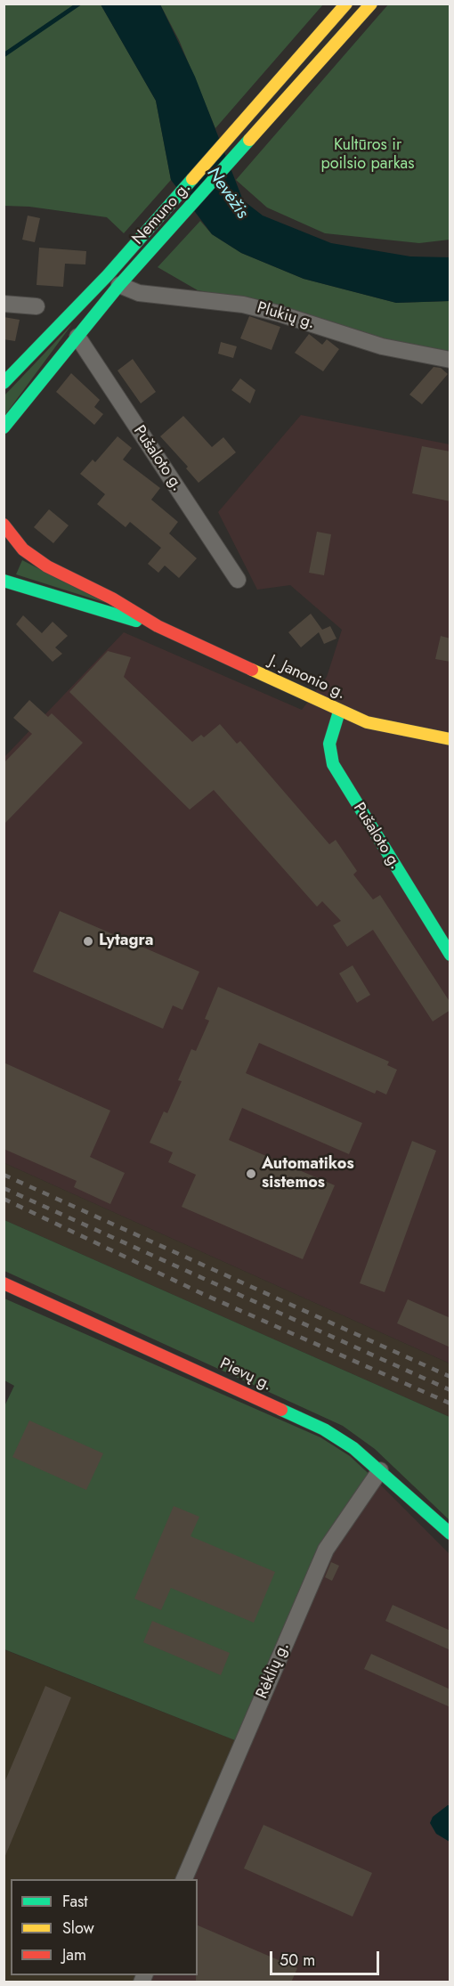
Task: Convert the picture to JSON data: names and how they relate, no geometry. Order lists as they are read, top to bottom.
{
  "streets": {
    "main road": [
      "Nemuno g.",
      "Pušaloto g.",
      "J. Janonio g.",
      "Pievų g."
    ],
    "street": ["Plukių g.", "Rėklių g."]
  },
  "crossings": [
    ["Nemuno g.", "Plukių g."],
    ["Nemuno g.", "Pušaloto g."],
    ["Pušaloto g.", "J. Janonio g."],
    ["Pievų g.", "Rėklių g."]
  ],
  "water": ["Nevėžis"],
  "parks": ["Kultūros ir poilsio parkas"],
  "places": ["Lytagra", "Automatikos sistemos"],
  "legend": ["Fast", "Slow", "Jam"],
  "scale_bar": "50 m"
}
